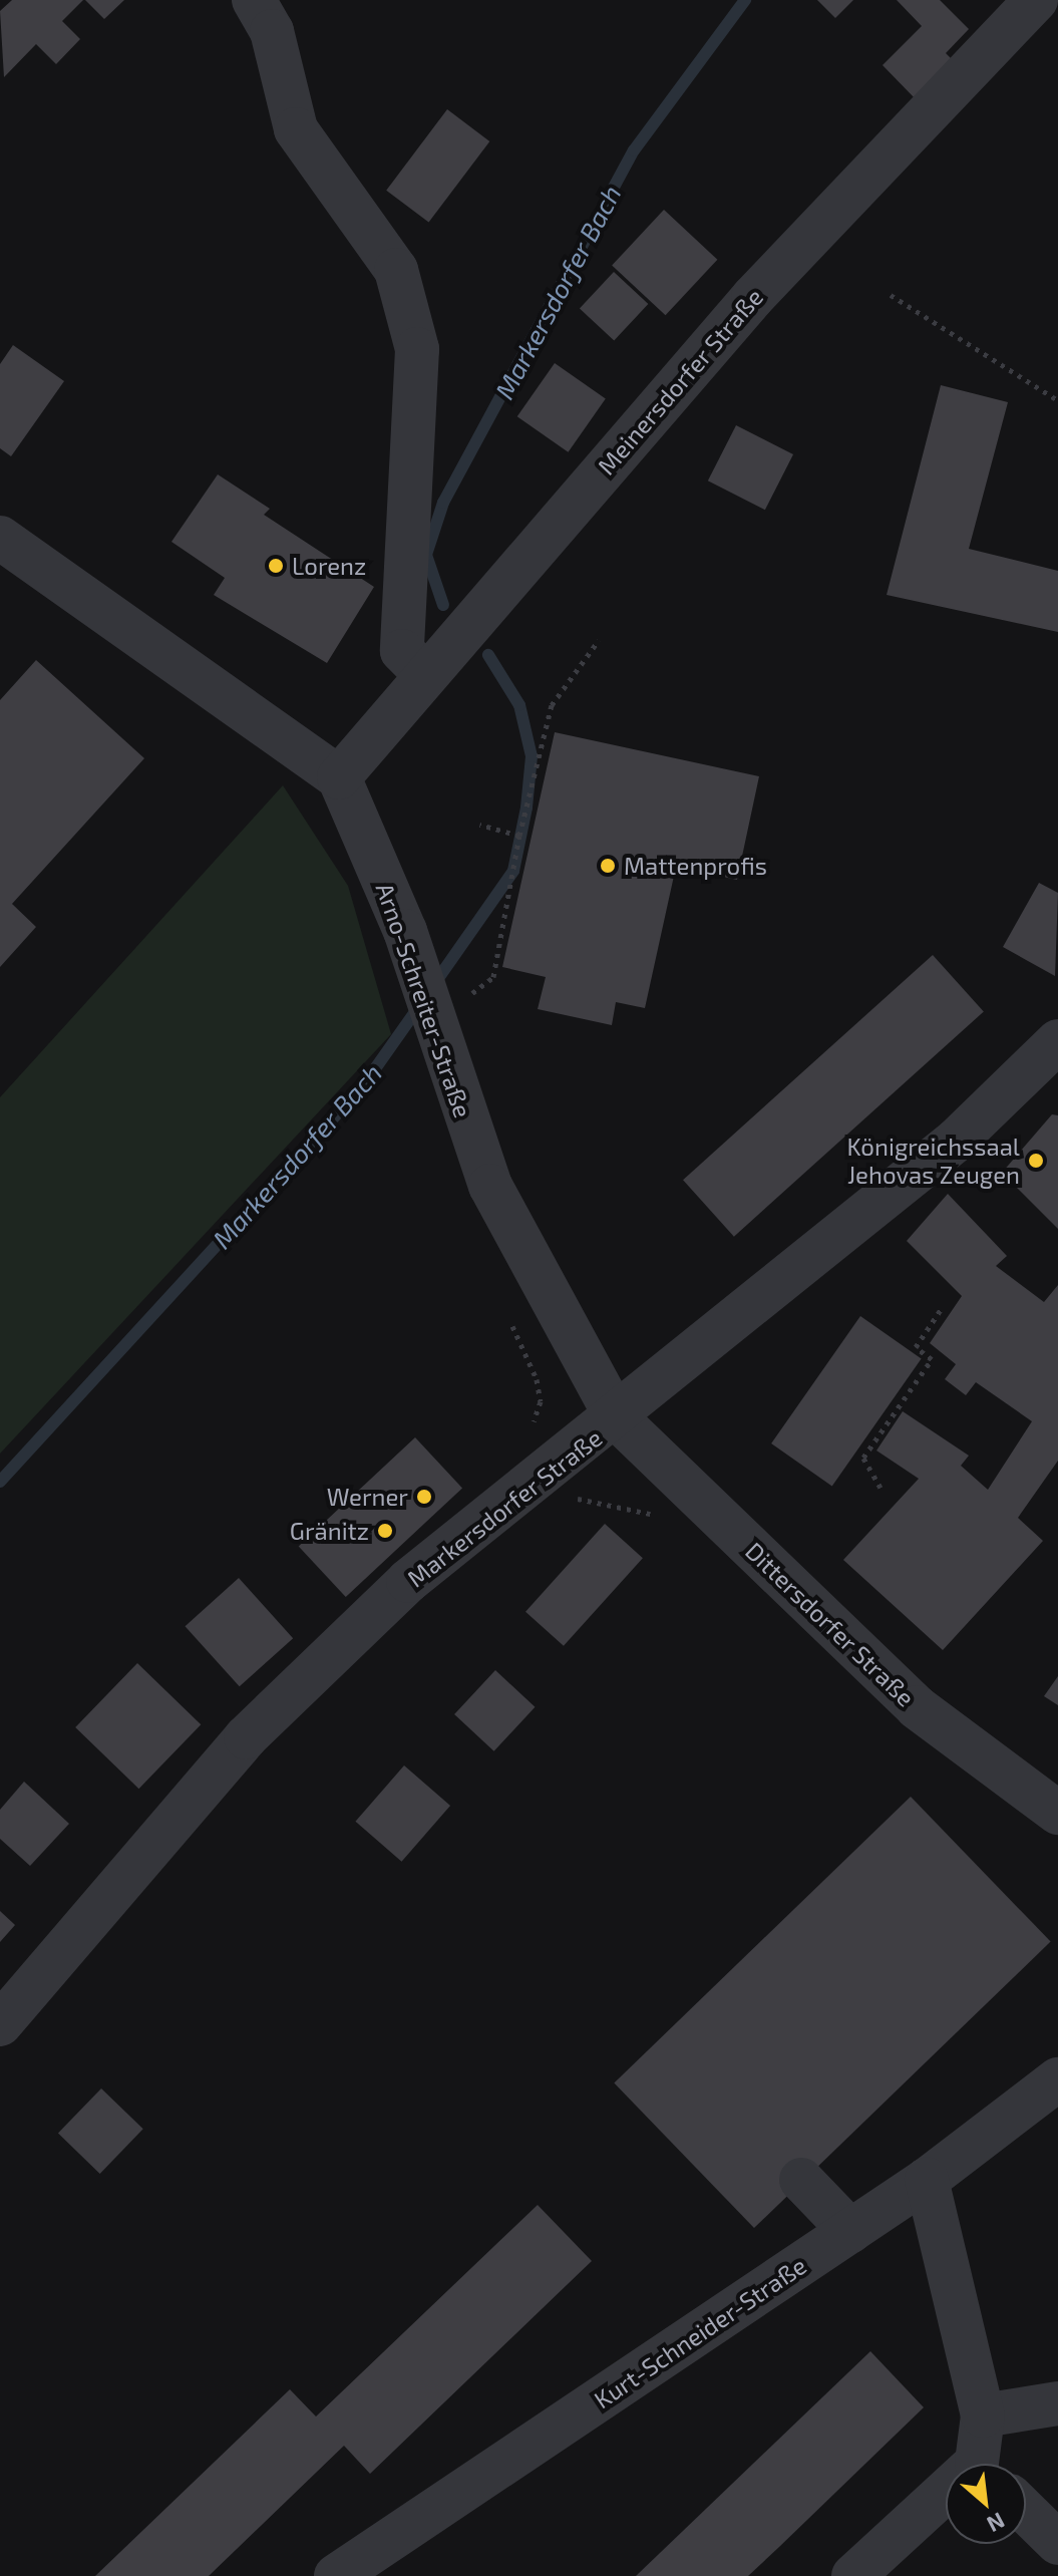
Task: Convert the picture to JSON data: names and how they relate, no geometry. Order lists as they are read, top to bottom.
{
  "streets": {
    "street": [
      "Meinersdorfer Straße",
      "Arno-Schreiter-Straße",
      "Markersdorfer Straße",
      "Dittersdorfer Straße",
      "Kurt-Schneider-Straße"
    ]
  },
  "crossings": [
    ["Meinersdorfer Straße", "Arno-Schreiter-Straße"],
    ["Arno-Schreiter-Straße", "Markersdorfer Straße"],
    ["Arno-Schreiter-Straße", "Dittersdorfer Straße"],
    ["Markersdorfer Straße", "Dittersdorfer Straße"]
  ],
  "water": ["Markersdorfer Bach"],
  "places": [
    "Lorenz",
    "Mattenprofis",
    "Königreichssaal Jehovas Zeugen",
    "Werner",
    "Gränitz"
  ],
  "north": "bottom right"
}
